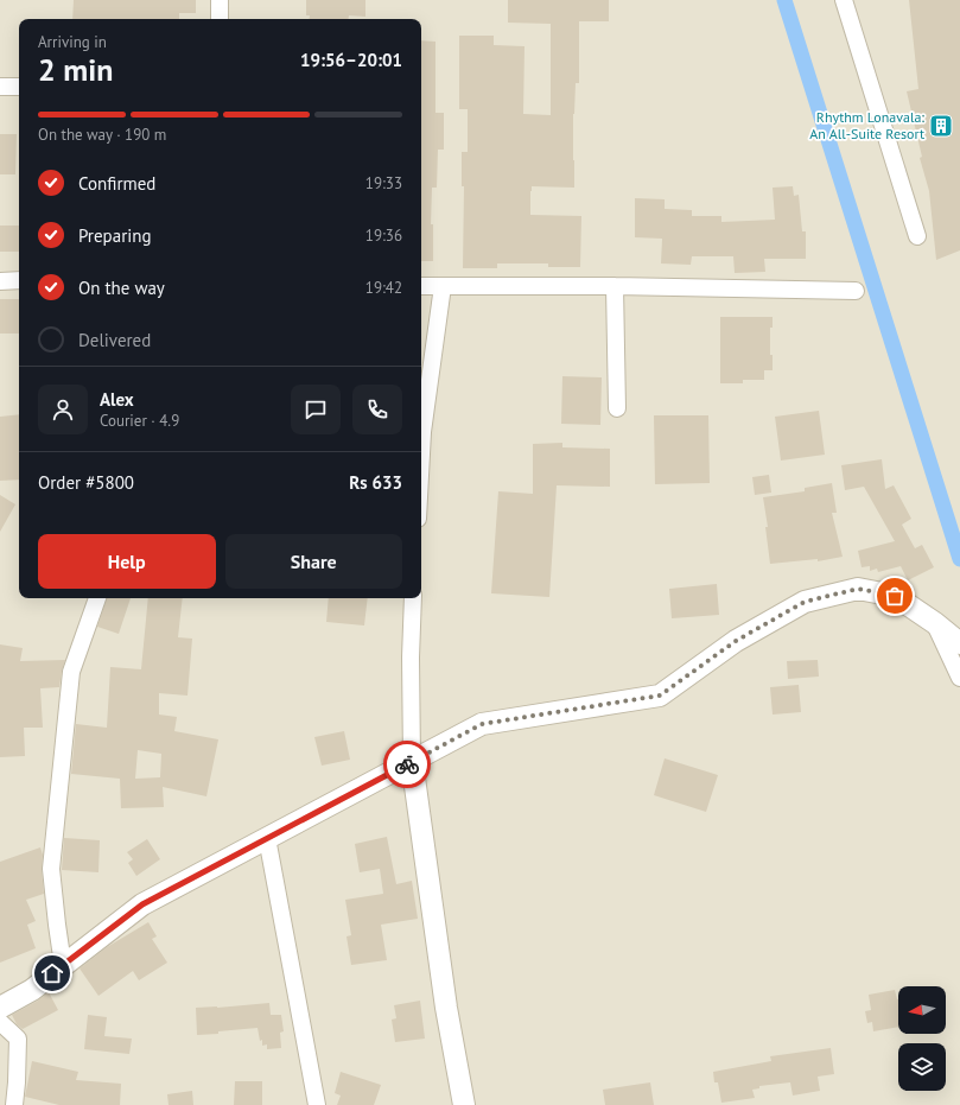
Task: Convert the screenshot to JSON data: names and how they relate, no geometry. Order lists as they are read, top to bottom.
{
  "places": {
    "building": ["Rhythm Lonavala: An All-Suite Resort"]
  },
  "north": "left",
  "page": {
    "heading": ["2 min", "Arriving in", "19:56–20:01"],
    "panel": [
      "Alex",
      "Courier · 4.9",
      "Order #5800",
      "Rs 633"
    ],
    "bar": "On the way · 190 m",
    "list": [
      ["Confirmed", "19:33"],
      ["Preparing", "19:36"],
      ["On the way", "19:42"],
      "Delivered"
    ],
    "buttons": ["Help", "Share"]
  }
}
